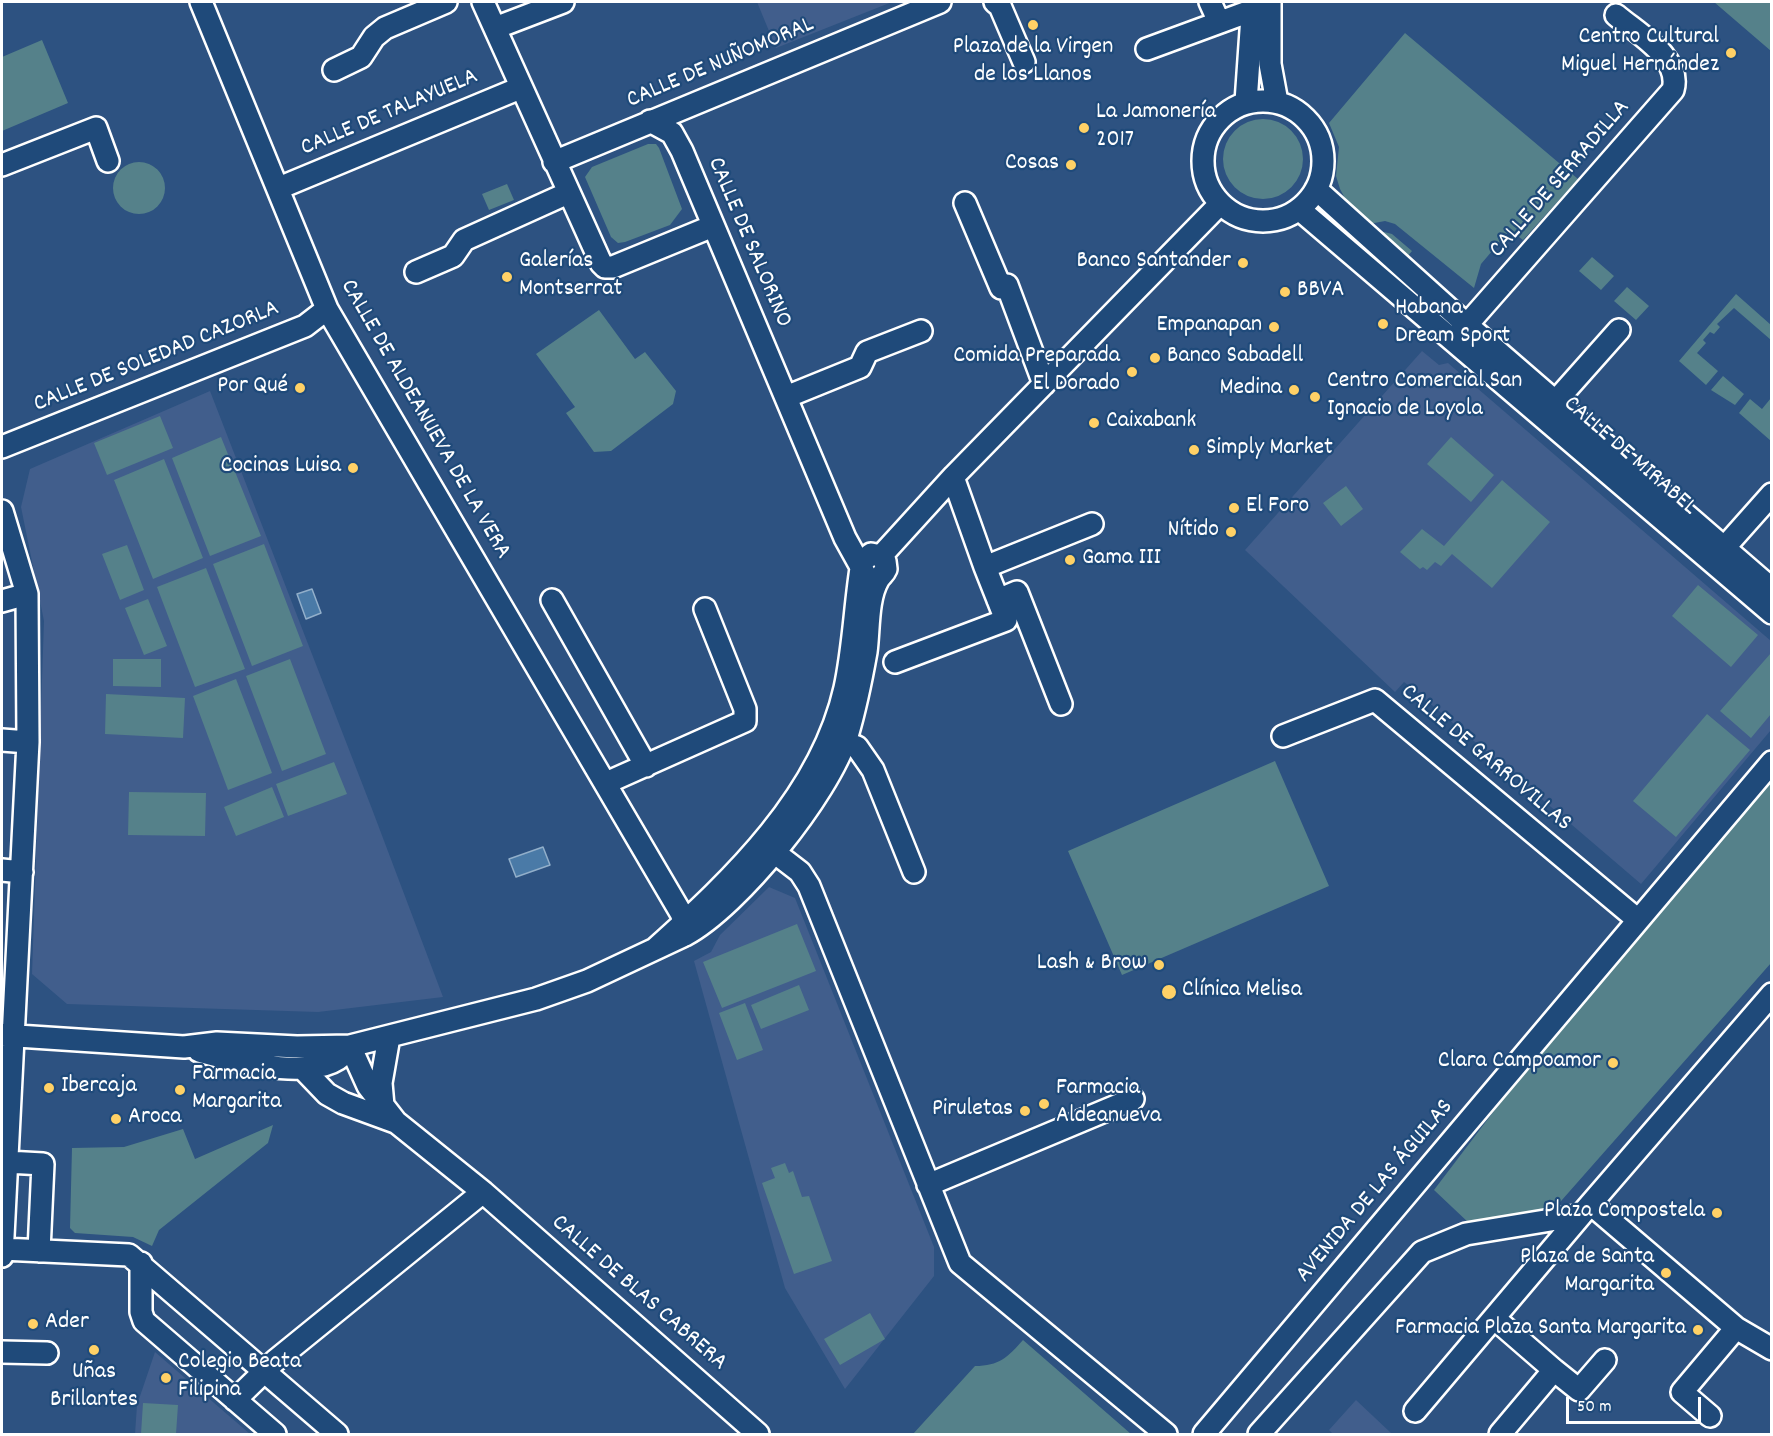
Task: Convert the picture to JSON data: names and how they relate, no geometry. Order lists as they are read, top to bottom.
{
  "streets": {
    "street": [
      "CALLE DE NUÑOMORAL",
      "CALLE DE TALAYUELA",
      "CALLE DE SERRADILLA",
      "CALLE DE SALORINO",
      "CALLE DE SOLEDAD CAZORLA",
      "CALLE DE ALDEANUEVA DE LA VERA",
      "CALLE DE MIRABEL",
      "CALLE DE GARROVILLAS",
      "AVENIDA DE LAS ÁGUILAS",
      "CALLE DE BLAS CABRERA"
    ]
  },
  "crossings": [
    ["CALLE DE NUÑOMORAL", "CALLE DE SALORINO"],
    ["CALLE DE TALAYUELA", "CALLE DE ALDEANUEVA DE LA VERA"],
    ["CALLE DE SERRADILLA", "CALLE DE MIRABEL"],
    ["CALLE DE SOLEDAD CAZORLA", "CALLE DE ALDEANUEVA DE LA VERA"],
    ["CALLE DE GARROVILLAS", "AVENIDA DE LAS ÁGUILAS"]
  ],
  "places": [
    "Plaza de la Virgen de los Llanos",
    "Centro Cultural Miguel Hernández",
    "La Jamonería 2017",
    "Cosas",
    "Banco Santander",
    "Galerías Montserrat",
    "BBVA",
    "Habana Dream Sport",
    "Empanapan",
    "Banco Sabadell",
    "Comida Preparada El Dorado",
    "Por Qué",
    "Medina",
    "Centro Comercial San Ignacio de Loyola",
    "Caixabank",
    "Simply Market",
    "Cocinas Luisa",
    "El Foro",
    "Nítido",
    "Gama III",
    "Lash & Brow",
    "Clínica Melisa",
    "Clara Campoamor",
    "Ibercaja",
    "Farmacia Margarita",
    "Farmacia Aldeanueva",
    "Piruletas",
    "Aroca",
    "Plaza Compostela",
    "Plaza de Santa Margarita",
    "Ader",
    "Farmacia Plaza Santa Margarita",
    "Uñas Brillantes",
    "Colegio Beata Filipina"
  ],
  "scale_bar": "50 m"
}
